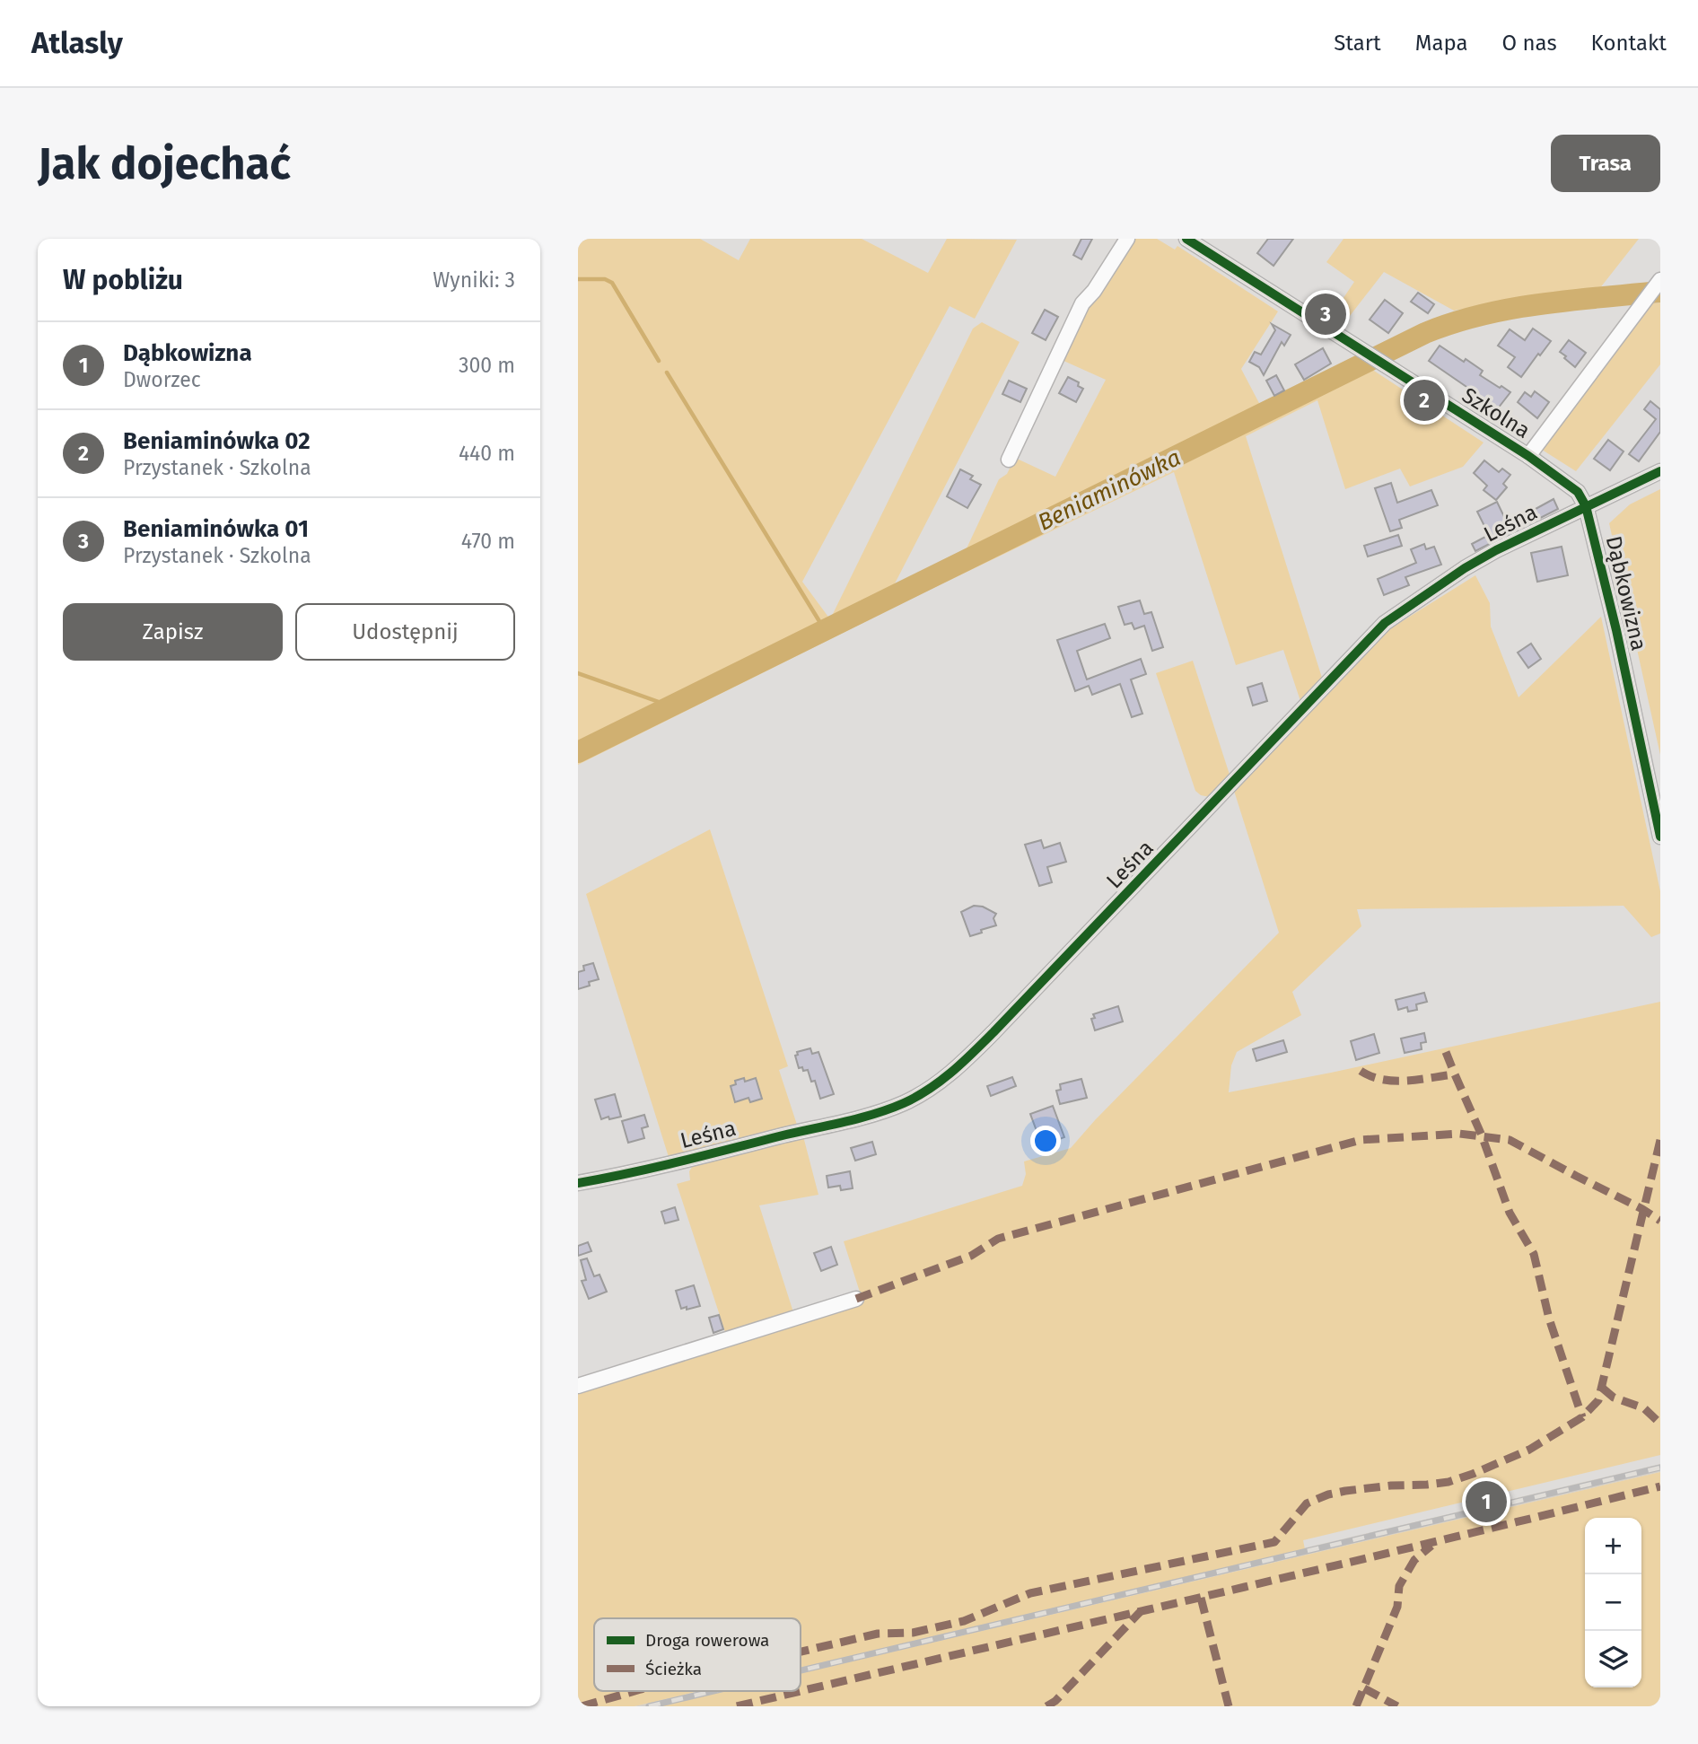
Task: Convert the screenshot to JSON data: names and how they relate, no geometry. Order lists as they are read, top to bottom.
{
  "streets": {
    "street": ["Szkolna", "Leśna", "Dąbkowizna"]
  },
  "crossings": [
    ["Szkolna", "Leśna"],
    ["Szkolna", "Dąbkowizna"],
    ["Leśna", "Dąbkowizna"]
  ],
  "water": ["Beniaminówka"],
  "legend": ["Droga rowerowa", "Ścieżka"],
  "page": {
    "header": "Atlasly",
    "nav": [
      "Start",
      "Mapa",
      "O nas",
      "Kontakt"
    ],
    "buttons": [
      "Trasa",
      ["Zapisz", "Udostępnij"]
    ],
    "title": "Jak dojechać",
    "heading": ["W pobliżu", "Wyniki: 3"],
    "pins": ["3", "2", "1"],
    "list": [
      {
        "mark": "1",
        "name": "Dąbkowizna",
        "note": "Dworzec",
        "value": "300 m"
      },
      {
        "mark": "2",
        "name": "Beniaminówka 02",
        "note": "Przystanek · Szkolna",
        "value": "440 m"
      },
      {
        "mark": "3",
        "name": "Beniaminówka 01",
        "note": "Przystanek · Szkolna",
        "value": "470 m"
      }
    ],
    "map_buttons": ["+", "−"]
  }
}
